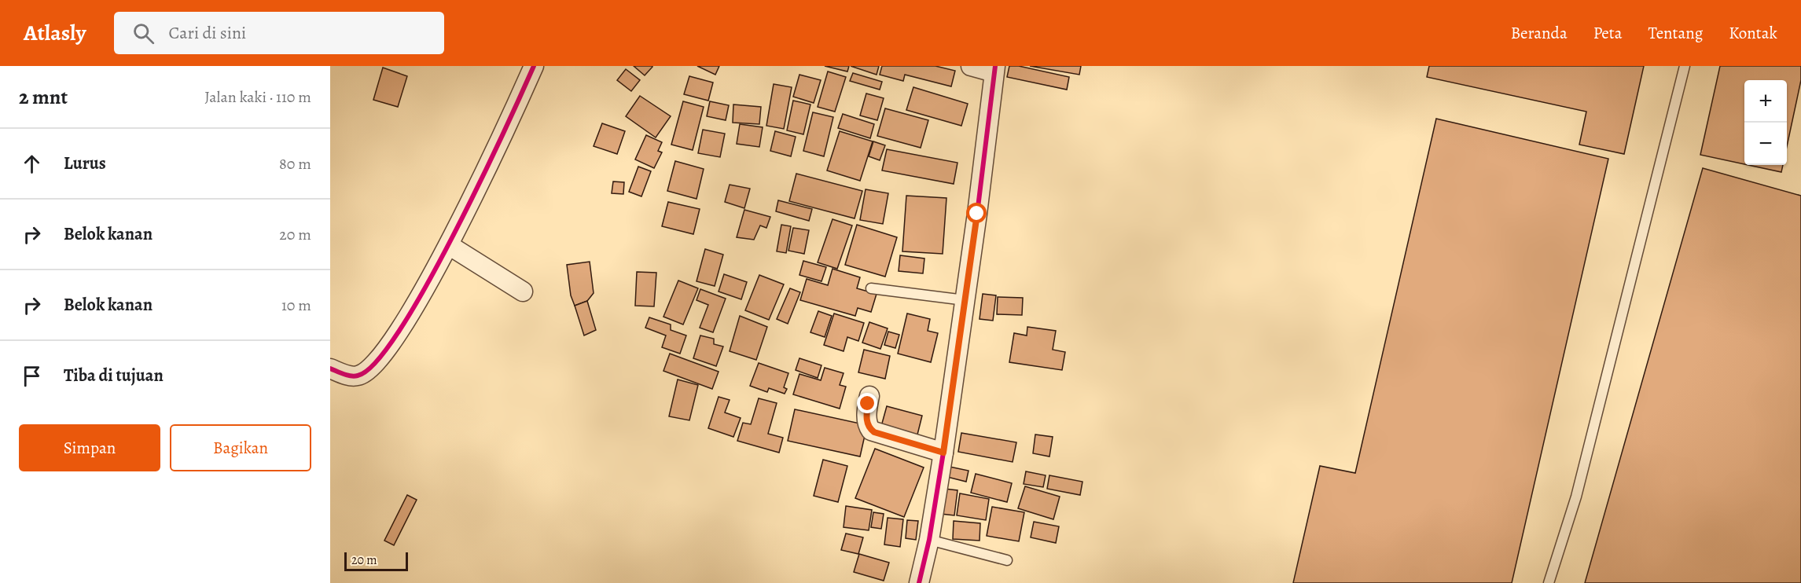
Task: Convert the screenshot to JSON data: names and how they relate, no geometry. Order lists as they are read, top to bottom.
{
  "scale_bar": "20 m",
  "page": {
    "header": "Atlasly",
    "search": "Cari di sini",
    "nav": [
      "Beranda",
      "Peta",
      "Tentang",
      "Kontak"
    ],
    "heading": ["2 mnt", "Jalan kaki · 110 m"],
    "map_buttons": ["+", "−"],
    "list": [
      ["Lurus", "80 m"],
      ["Belok kanan", "20 m"],
      ["Belok kanan", "10 m"],
      "Tiba di tujuan"
    ],
    "buttons": ["Simpan", "Bagikan"],
    "scale": "20 m"
  }
}
